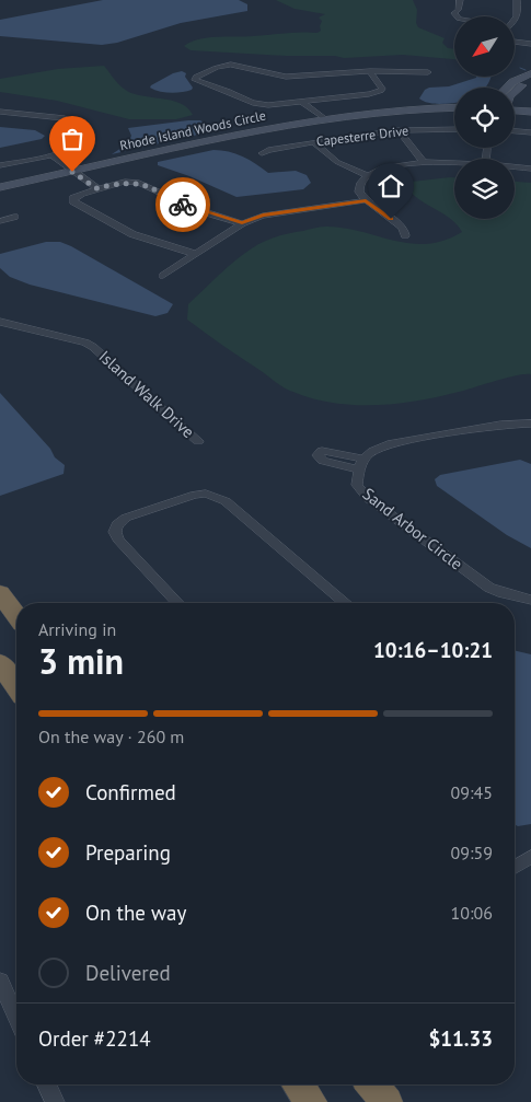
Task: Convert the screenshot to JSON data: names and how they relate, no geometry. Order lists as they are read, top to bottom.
{
  "streets": {
    "street": [
      "Rhode Island Woods Circle",
      "Capesterre Drive",
      "Island Walk Drive",
      "Sand Arbor Circle"
    ]
  },
  "north": "bottom left",
  "page": {
    "heading": ["3 min", "Arriving in", "10:16–10:21"],
    "panel": ["Order #2214", "$11.33"],
    "bar": "On the way · 260 m",
    "list": [
      ["Confirmed", "09:45"],
      ["Preparing", "09:59"],
      ["On the way", "10:06"],
      "Delivered"
    ]
  }
}
